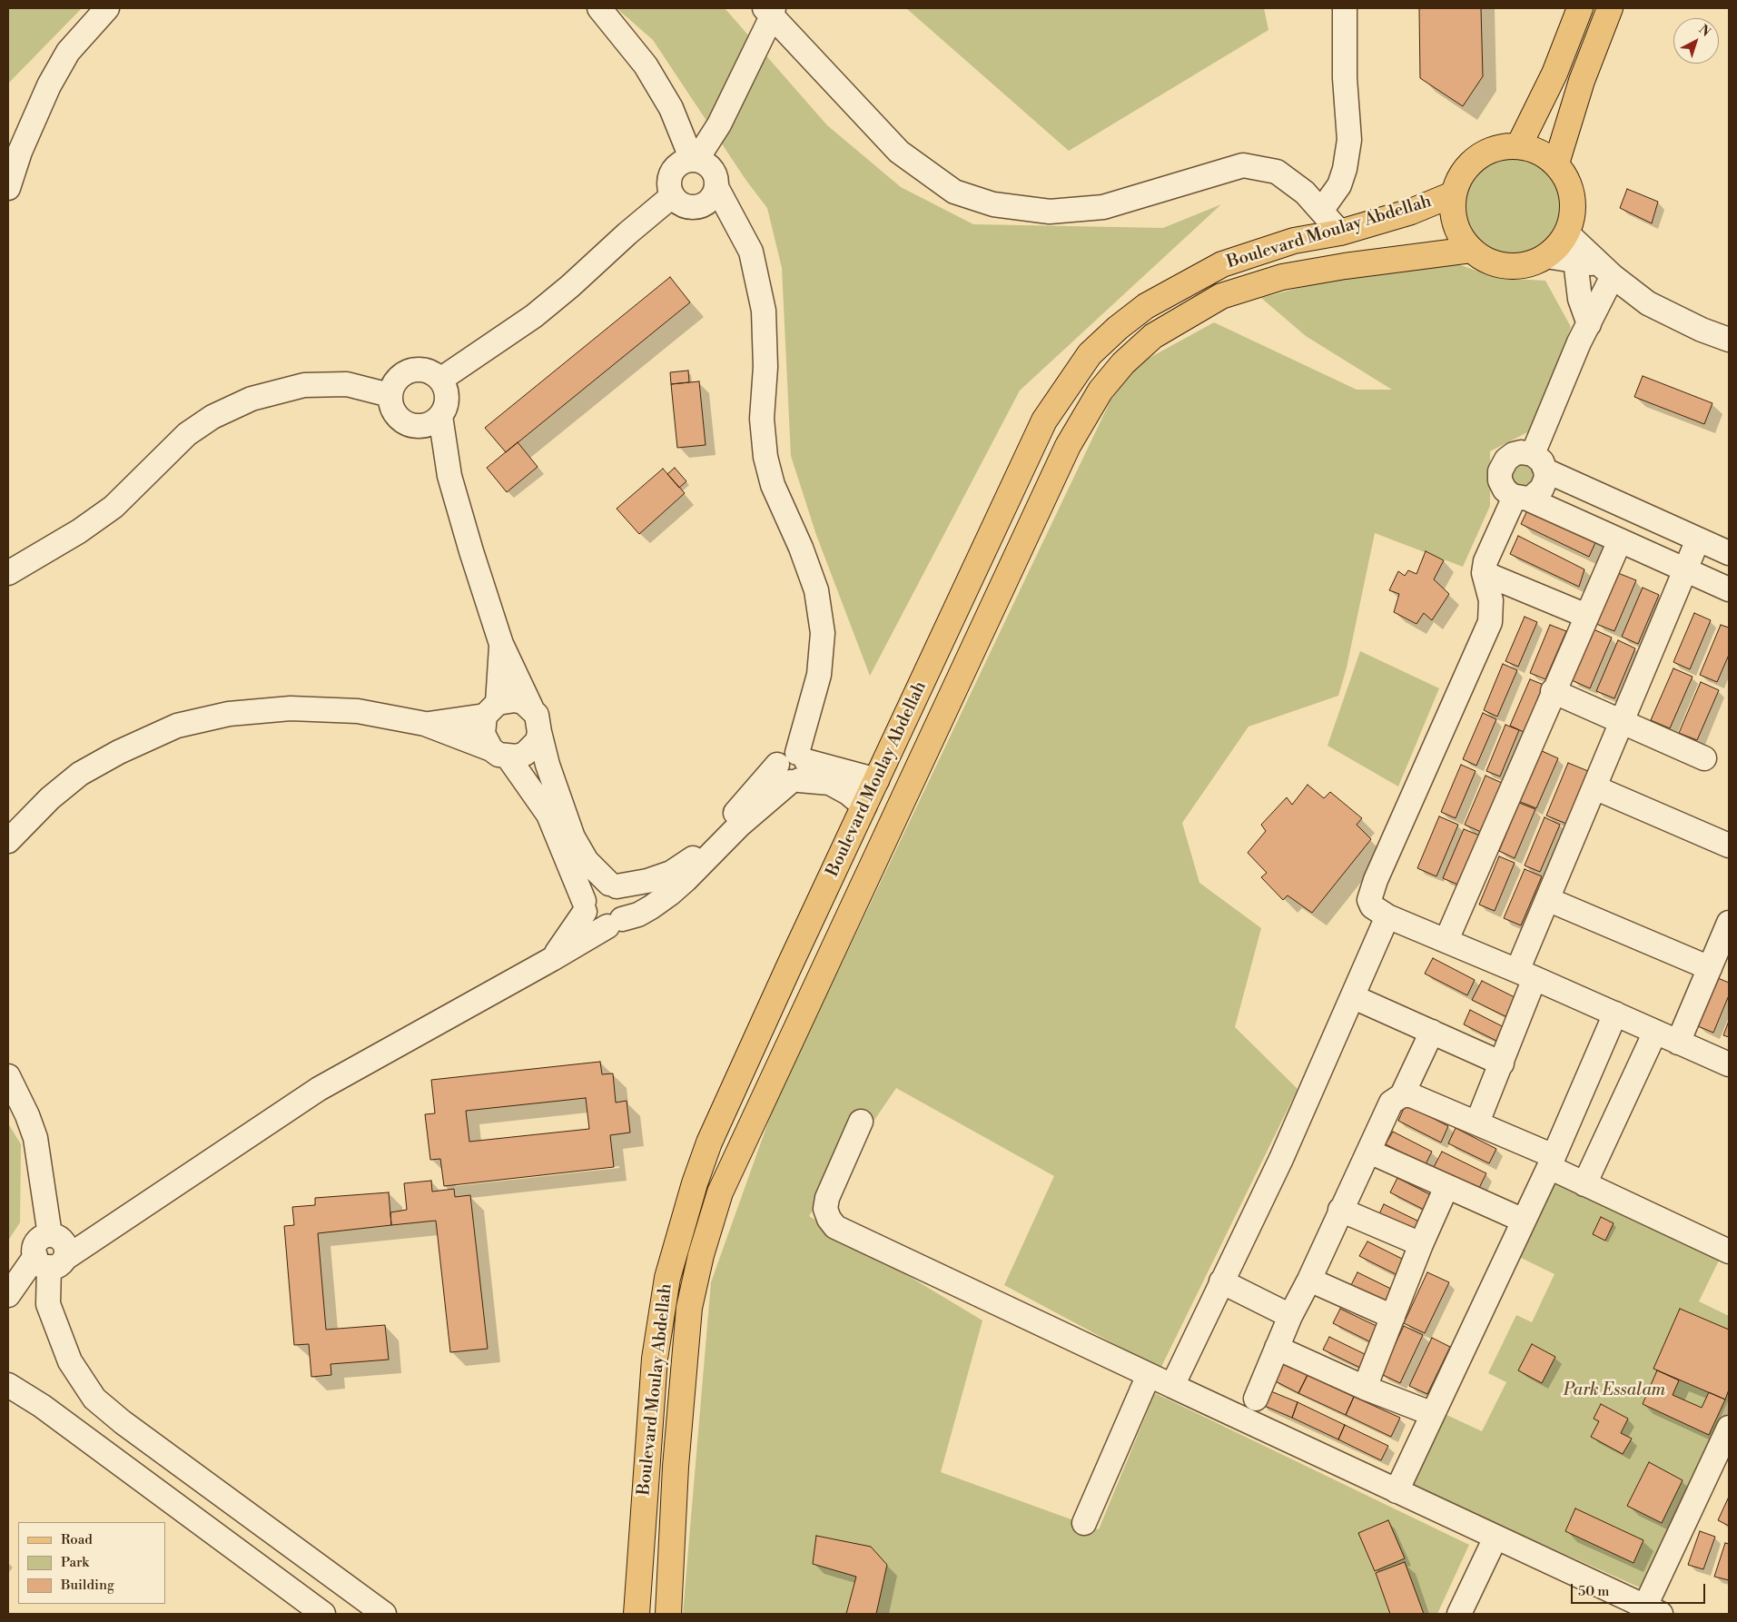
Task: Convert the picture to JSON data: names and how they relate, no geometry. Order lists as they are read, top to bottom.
{
  "streets": {
    "main road": ["Boulevard Moulay Abdellah"]
  },
  "parks": ["Park Essalam"],
  "legend": ["Road", "Park", "Building"],
  "scale_bar": "50 m",
  "north": "top right"
}
